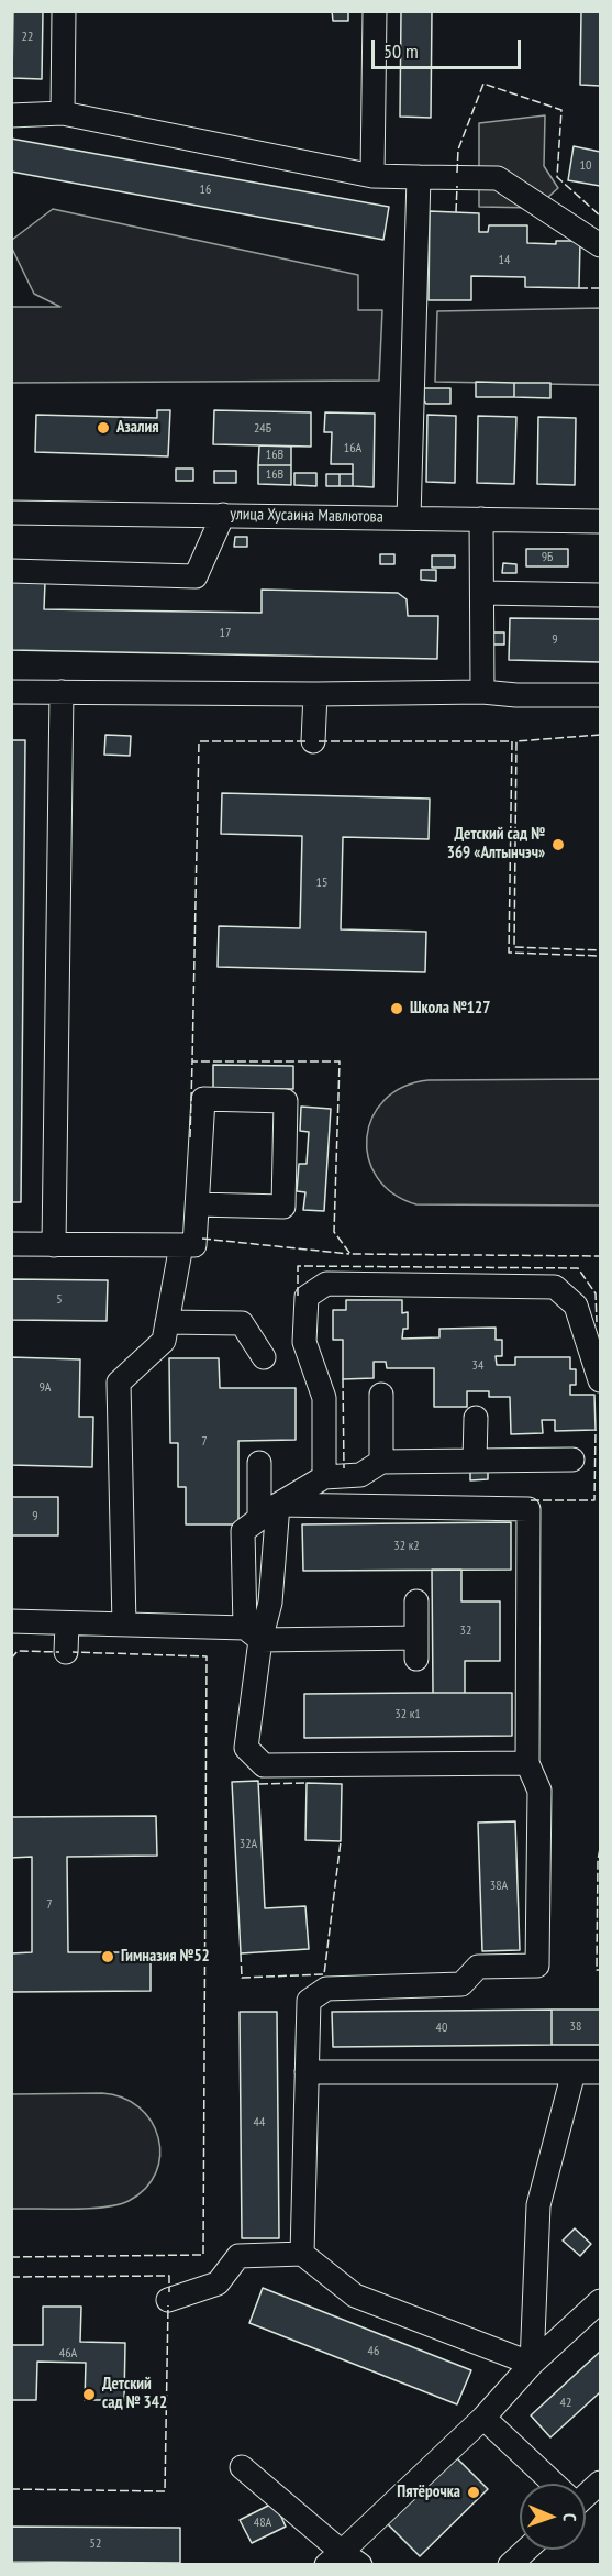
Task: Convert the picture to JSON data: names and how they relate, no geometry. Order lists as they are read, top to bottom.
{
  "streets": {
    "street": ["улица Хусаина Мавлютова"]
  },
  "places": [
    "Азалия",
    "Детский сад № 369 «Алтынчэч»",
    "Школа №127",
    "Гимназия №52",
    "Детский сад № 342",
    "Пятёрочка"
  ],
  "house_numbers": [
    "22",
    "10",
    "16",
    "14",
    "24Б",
    "16А",
    "16В",
    "16В",
    "9Б",
    "17",
    "9",
    "15",
    "5",
    "34",
    "9А",
    "7",
    "9",
    "32 к2",
    "32",
    "32 к1",
    "32А",
    "38А",
    "7",
    "38",
    "40",
    "44",
    "46",
    "46А",
    "42",
    "48А",
    "52"
  ],
  "scale_bar": "50 m",
  "north": "right"
}
